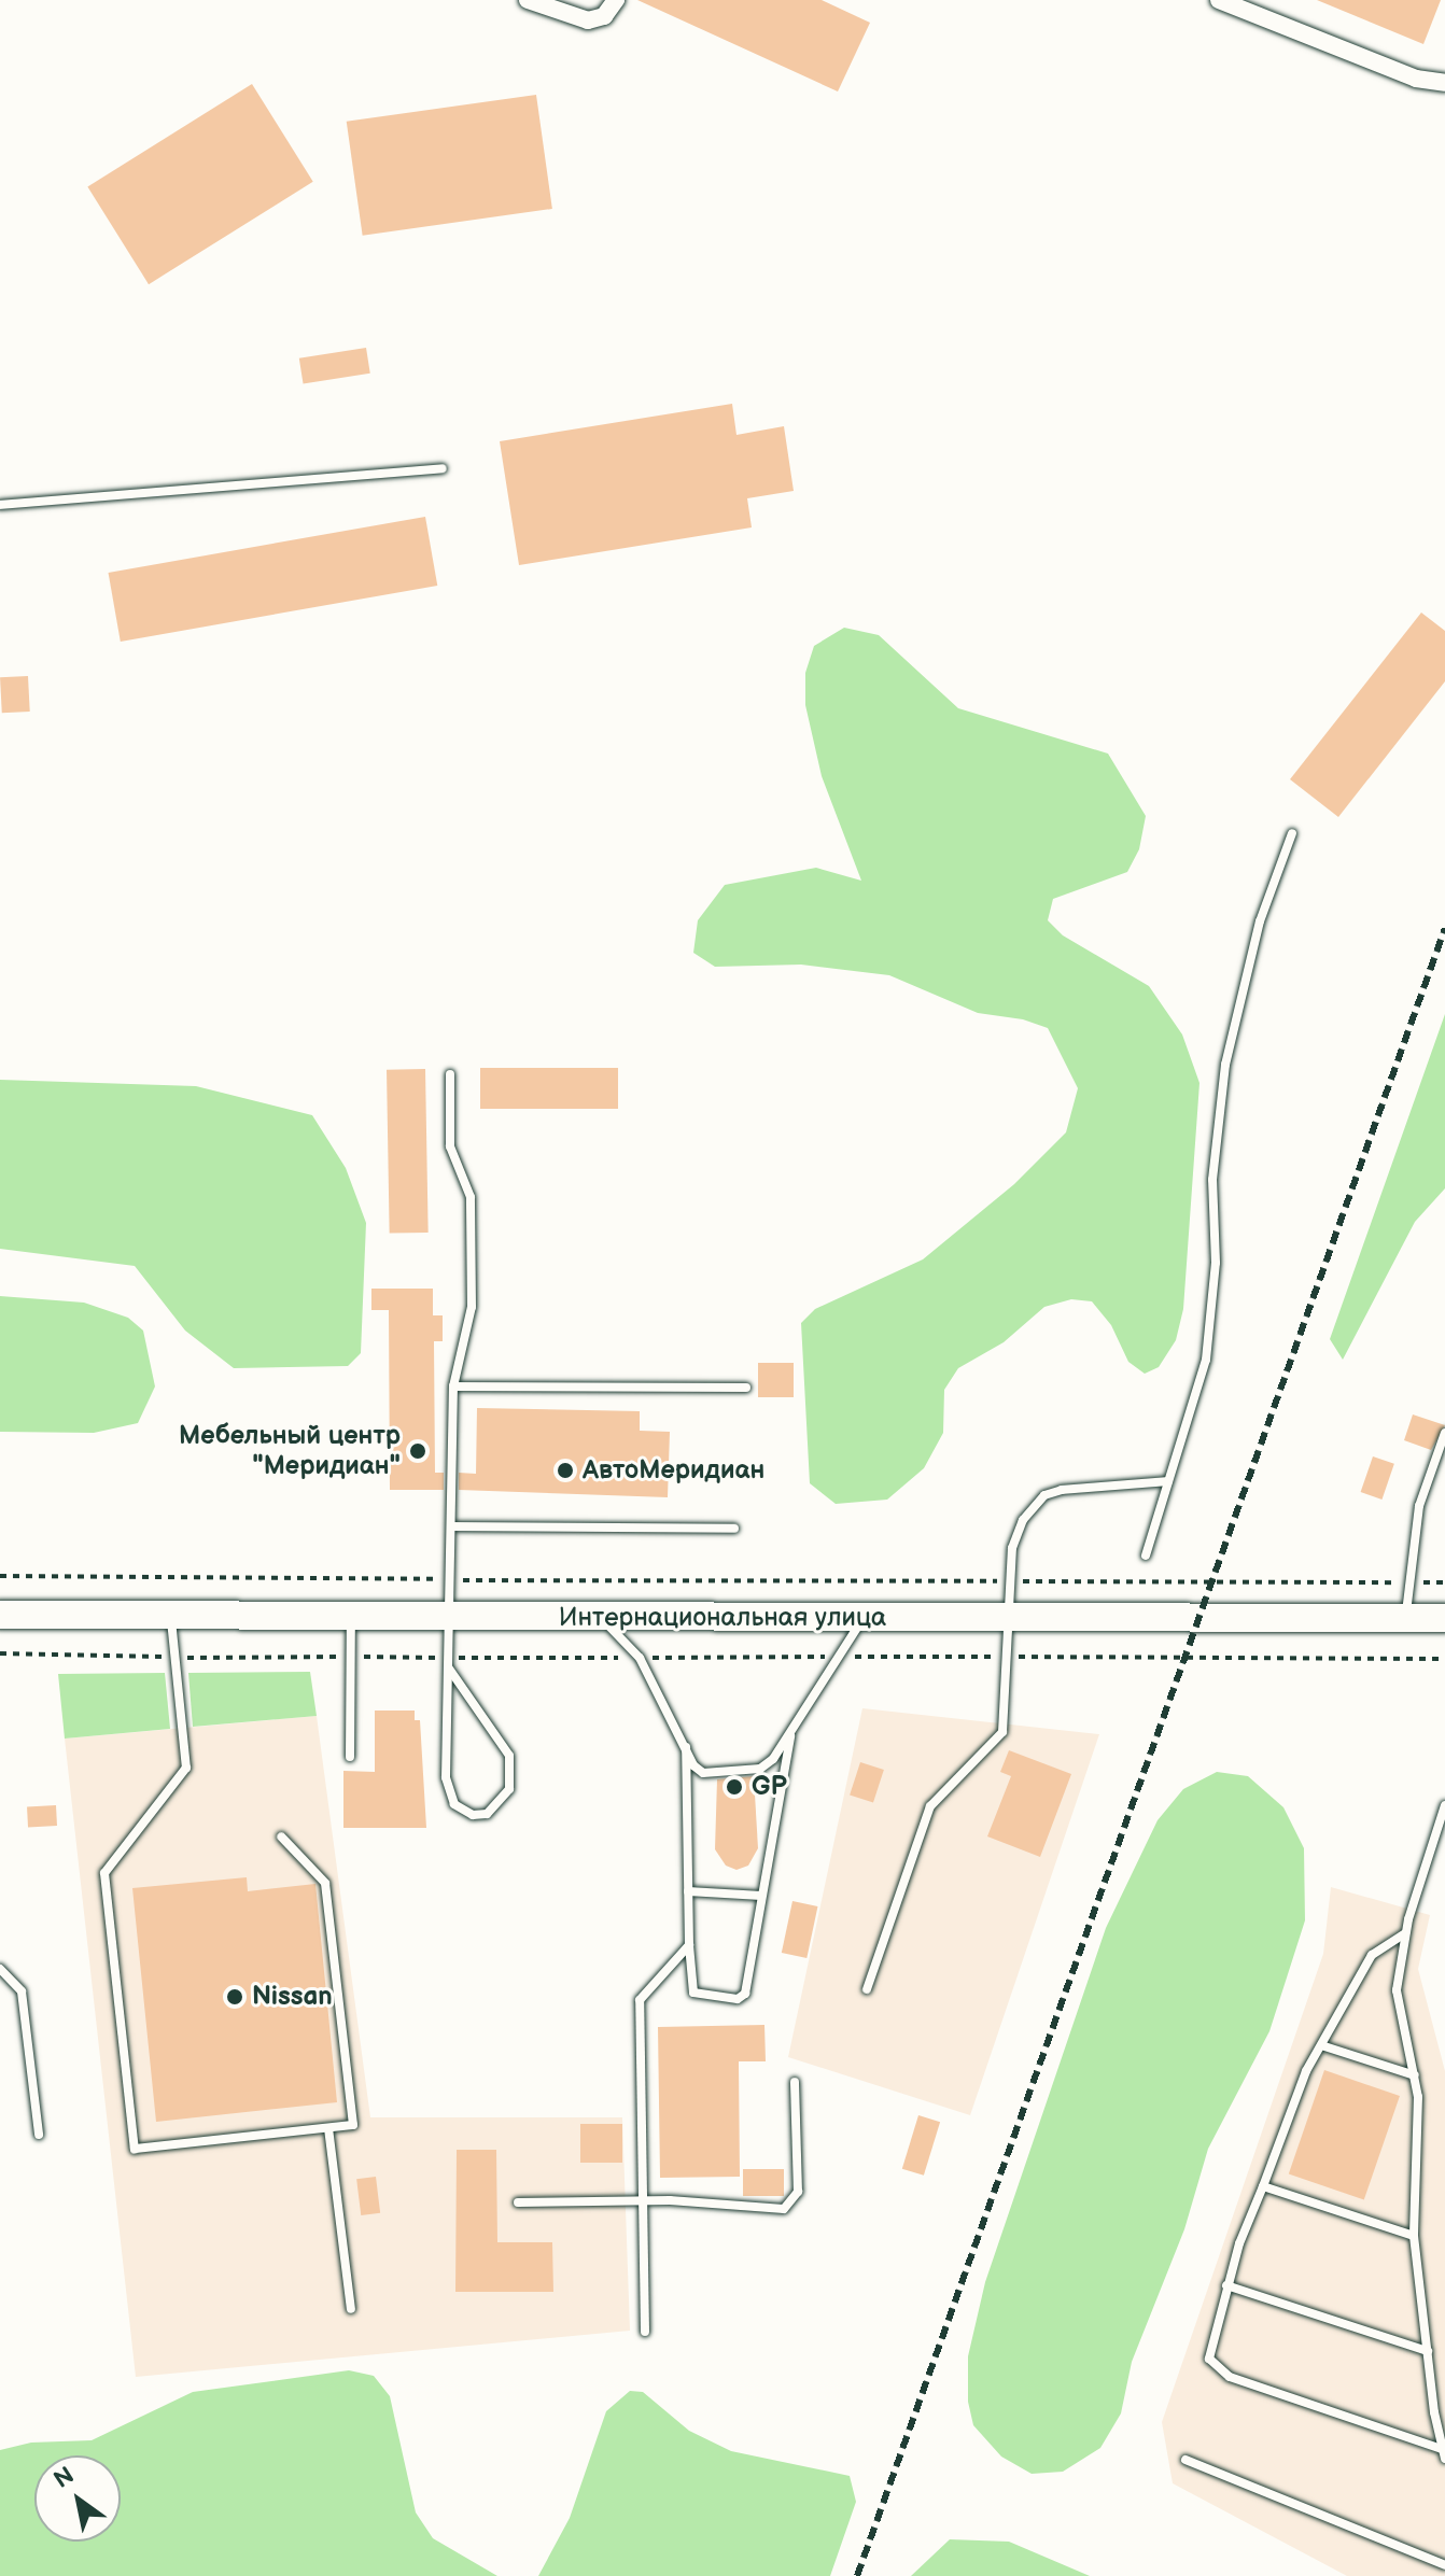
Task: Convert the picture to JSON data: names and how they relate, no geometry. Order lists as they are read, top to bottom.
{
  "streets": {
    "main road": ["Интернациональная улица"]
  },
  "places": [
    "Мебельный центр \"Меридиан\"",
    "АвтоМеридиан",
    "GP",
    "Nissan"
  ],
  "north": "top left"
}
